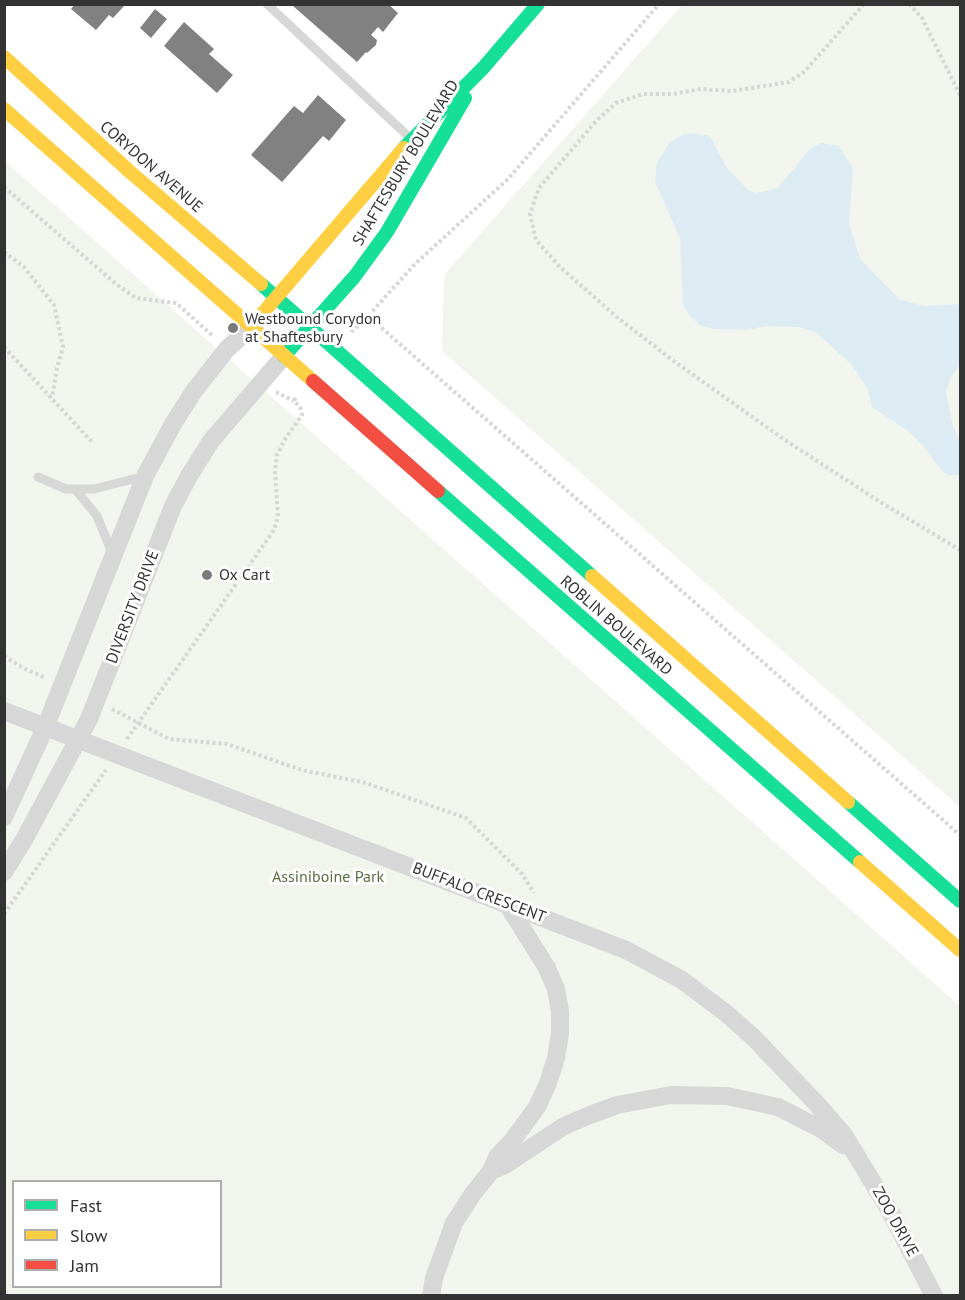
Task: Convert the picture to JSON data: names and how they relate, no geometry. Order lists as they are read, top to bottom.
{
  "streets": {
    "main road": ["SHAFTESBURY BOULEVARD", "CORYDON AVENUE", "ROBLIN BOULEVARD"],
    "street": ["DIVERSITY DRIVE", "BUFFALO CRESCENT", "ZOO DRIVE"]
  },
  "crossings": [
    ["SHAFTESBURY BOULEVARD", "CORYDON AVENUE"],
    ["SHAFTESBURY BOULEVARD", "DIVERSITY DRIVE"],
    ["SHAFTESBURY BOULEVARD", "ROBLIN BOULEVARD"],
    ["CORYDON AVENUE", "ROBLIN BOULEVARD"],
    ["DIVERSITY DRIVE", "ROBLIN BOULEVARD"],
    ["DIVERSITY DRIVE", "BUFFALO CRESCENT"],
    ["BUFFALO CRESCENT", "ZOO DRIVE"]
  ],
  "parks": ["Assiniboine Park"],
  "places": ["Westbound Corydon at Shaftesbury", "Ox Cart"],
  "legend": ["Fast", "Slow", "Jam"]
}
